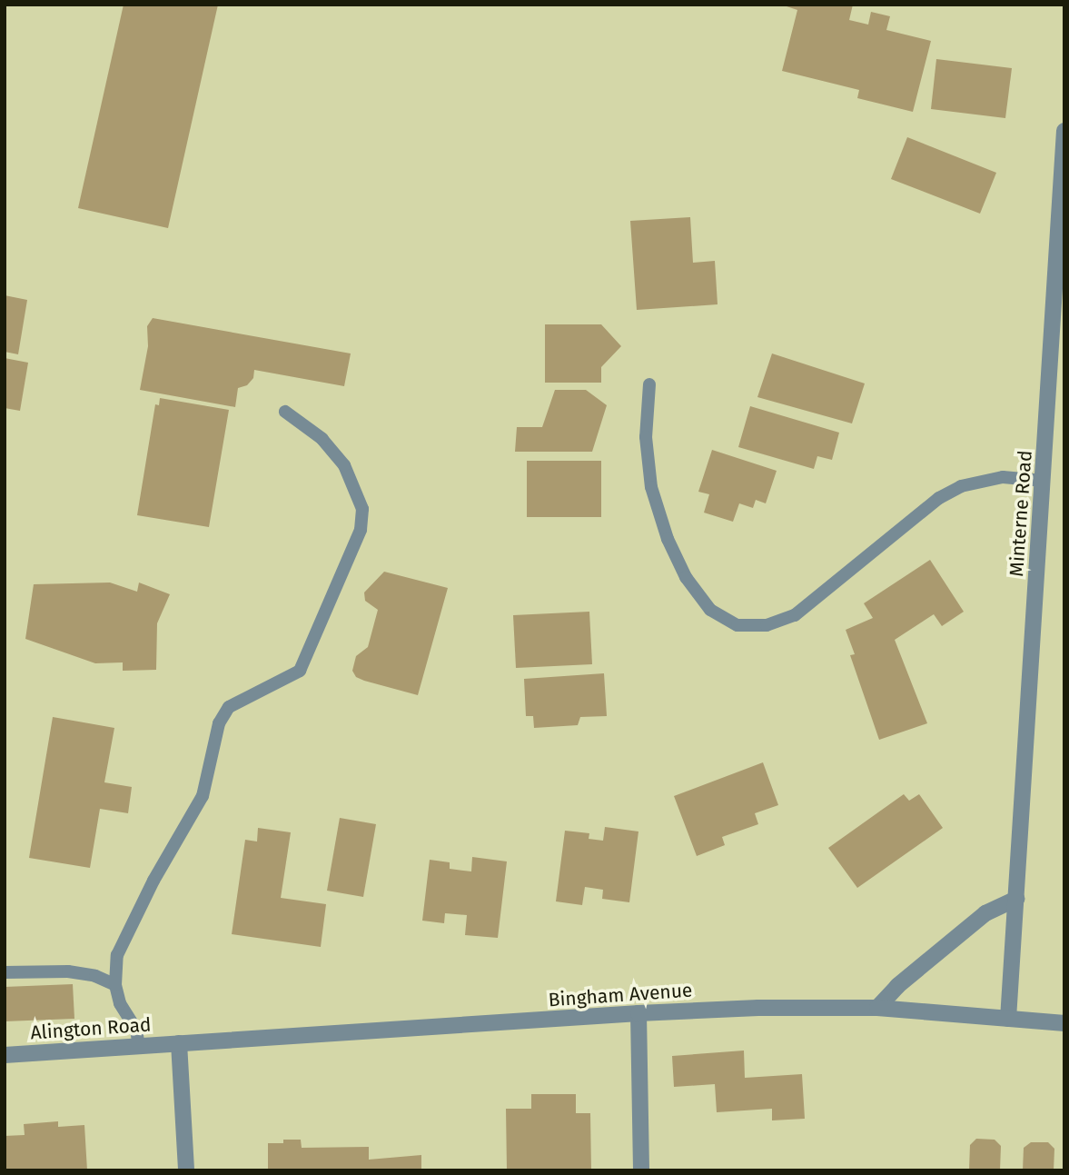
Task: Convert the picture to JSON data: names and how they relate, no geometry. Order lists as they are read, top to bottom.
{
  "streets": {
    "street": ["Minterne Road", "Bingham Avenue", "Alington Road"]
  },
  "crossings": [
    ["Minterne Road", "Bingham Avenue"],
    ["Bingham Avenue", "Alington Road"]
  ]
}
